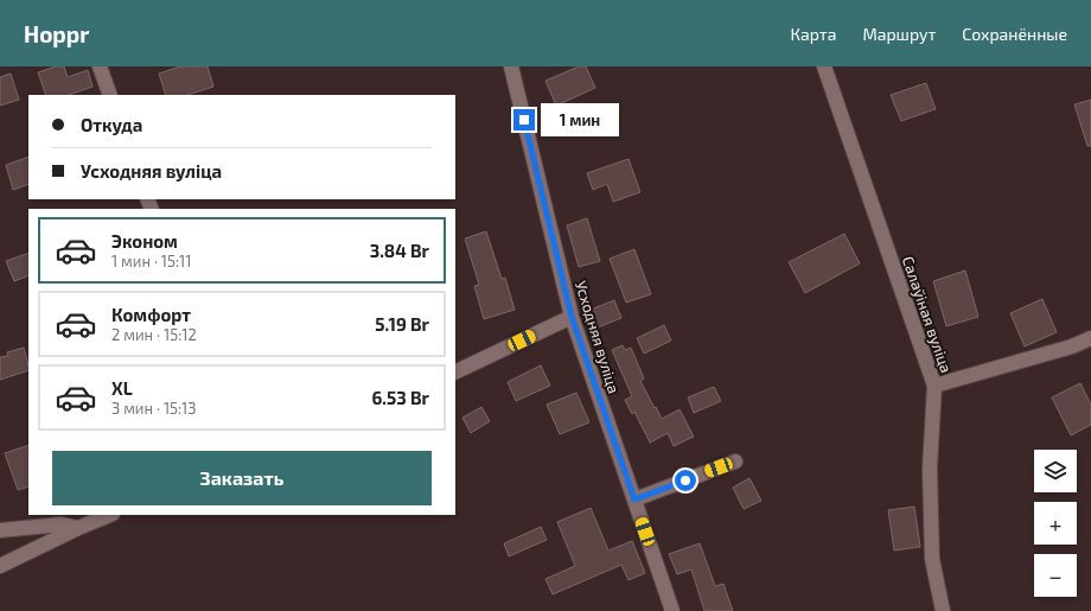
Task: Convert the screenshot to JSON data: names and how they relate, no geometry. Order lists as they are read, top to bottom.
{
  "streets": {
    "street": ["Салаўіная вуліца", "Усходняя вуліца"]
  },
  "page": {
    "header": "Hoppr",
    "nav": ["Карта", "Маршрут", "Сохранённые"],
    "banner": ["Откуда", "Усходняя вуліца"],
    "bubble": "1 мин",
    "list": [
      {
        "name": "Эконом",
        "note": "1 мин · 15:11",
        "value": "3.84 Br"
      },
      {
        "name": "Комфорт",
        "note": "2 мин · 15:12",
        "value": "5.19 Br"
      },
      {
        "name": "XL",
        "note": "3 мин · 15:13",
        "value": "6.53 Br"
      }
    ],
    "buttons": "Заказать",
    "map_buttons": ["+", "−"]
  }
}
